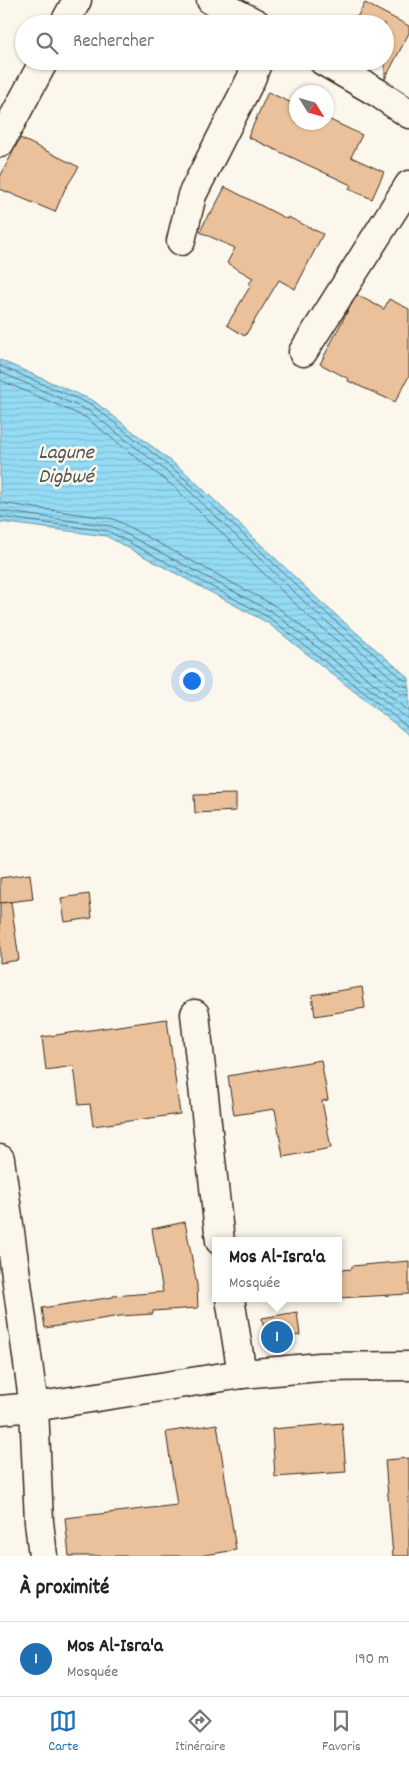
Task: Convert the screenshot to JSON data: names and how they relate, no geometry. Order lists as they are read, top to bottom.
{
  "water": ["Lagune Digbwé"],
  "north": "bottom right",
  "page": {
    "search": "Rechercher",
    "popup": ["Mos Al-Isra'a", "Mosquée"],
    "pins": "1",
    "heading": "À proximité",
    "list": [
      {
        "mark": "1",
        "name": "Mos Al-Isra'a",
        "note": "Mosquée",
        "value": "190 m"
      }
    ],
    "nav": ["Carte", "Itinéraire", "Favoris"]
  }
}
